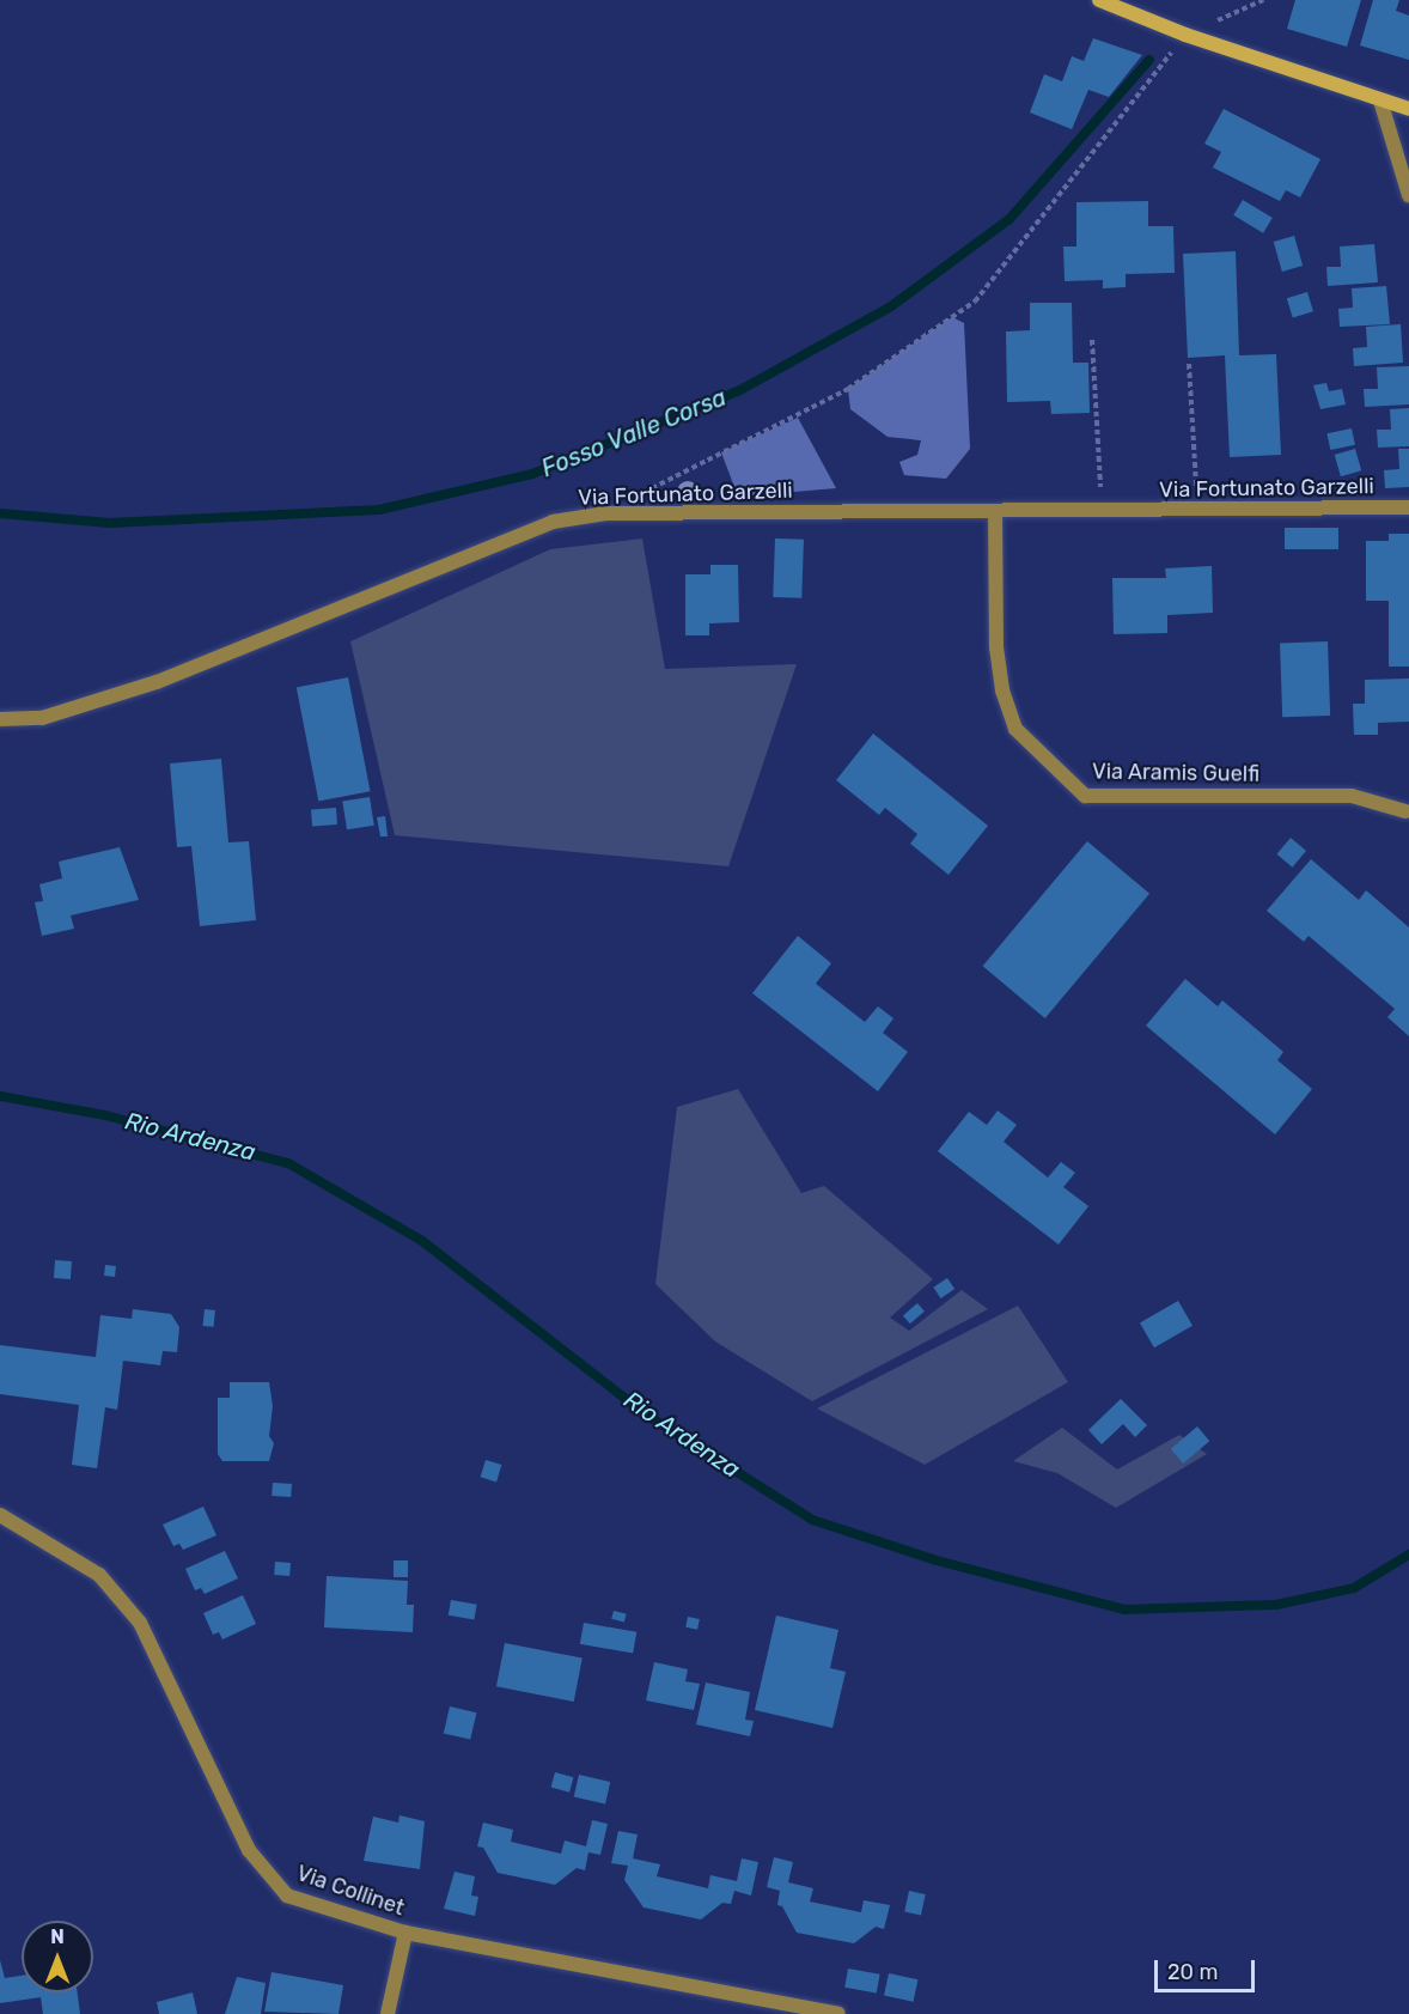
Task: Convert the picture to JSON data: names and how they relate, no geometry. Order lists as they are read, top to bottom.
{
  "streets": {
    "street": ["Via Fortunato Garzelli", "Via Aramis Guelfi", "Via Collinet"]
  },
  "crossings": [
    ["Via Fortunato Garzelli", "Via Aramis Guelfi"]
  ],
  "water": ["Fosso Valle Corsa", "Rio Ardenza"],
  "scale_bar": "20 m",
  "north": "top"
}
